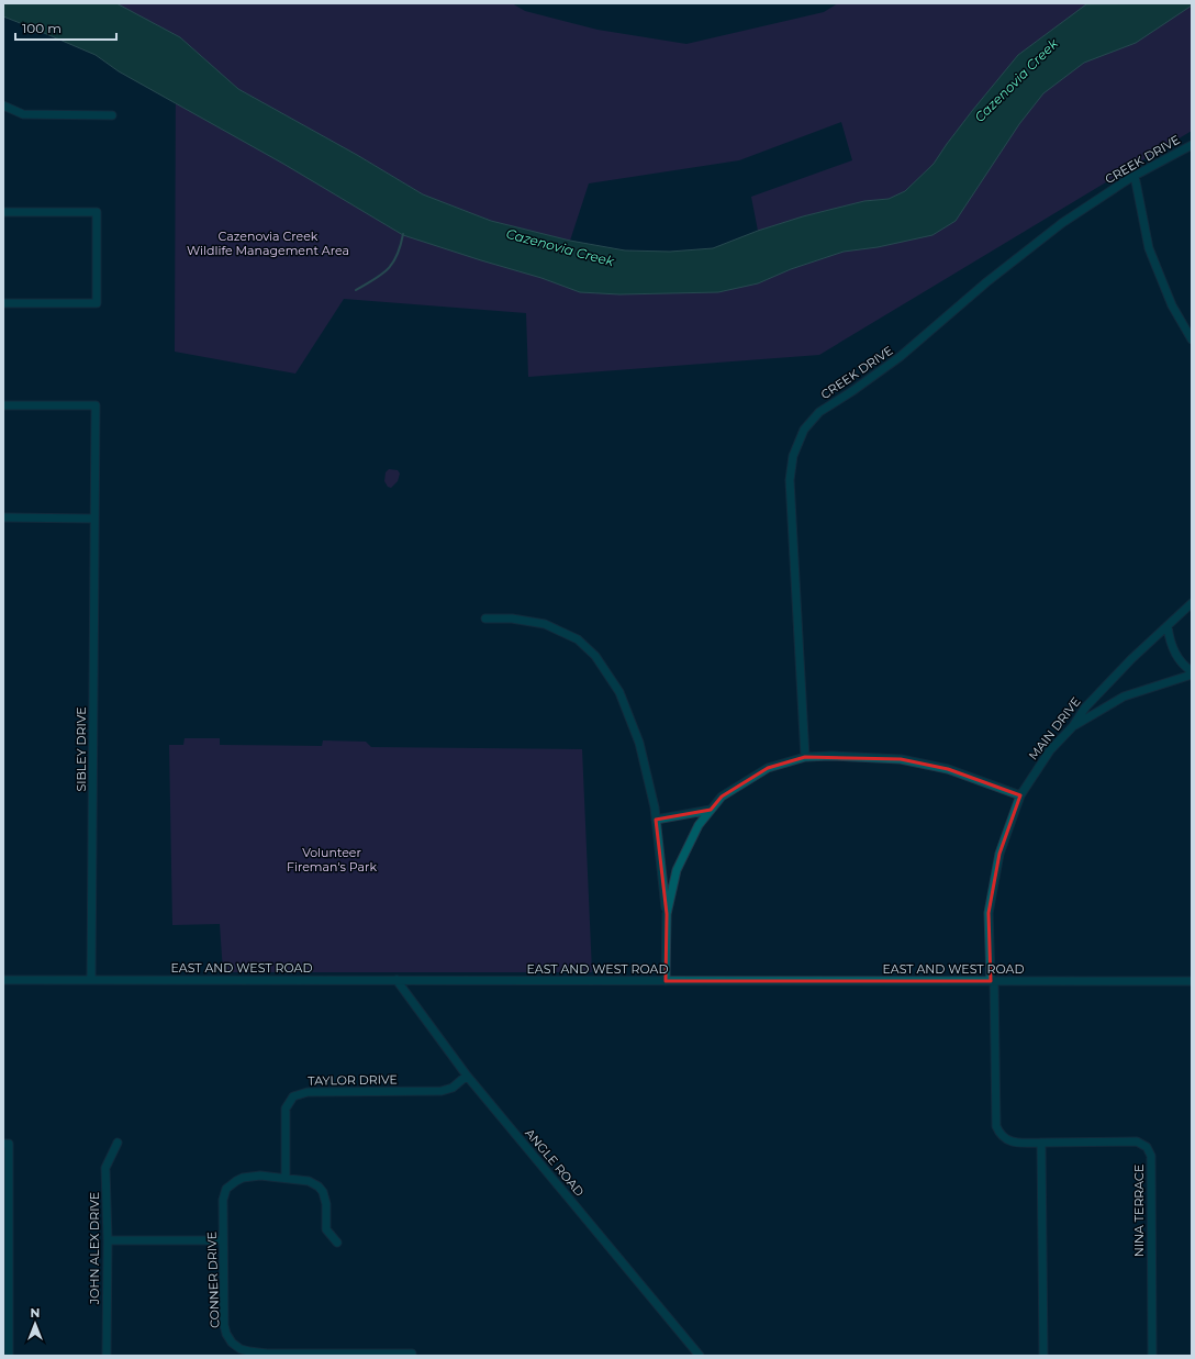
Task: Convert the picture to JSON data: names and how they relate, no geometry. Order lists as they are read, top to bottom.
{
  "streets": {
    "street": [
      "CREEK DRIVE",
      "MAIN DRIVE",
      "SIBLEY DRIVE",
      "EAST AND WEST ROAD",
      "TAYLOR DRIVE",
      "ANGLE ROAD",
      "NINA TERRACE",
      "JOHN ALEX DRIVE",
      "CONNER DRIVE"
    ]
  },
  "crossings": [
    ["MAIN DRIVE", "EAST AND WEST ROAD"],
    ["MAIN DRIVE", "NINA TERRACE"],
    ["SIBLEY DRIVE", "EAST AND WEST ROAD"],
    ["EAST AND WEST ROAD", "ANGLE ROAD"],
    ["EAST AND WEST ROAD", "NINA TERRACE"],
    ["TAYLOR DRIVE", "ANGLE ROAD"],
    ["TAYLOR DRIVE", "CONNER DRIVE"]
  ],
  "water": ["Cazenovia Creek"],
  "parks": ["Cazenovia Creek Wildlife Management Area", "Volunteer Fireman's Park"],
  "scale_bar": "100 m",
  "north": "top"
}
